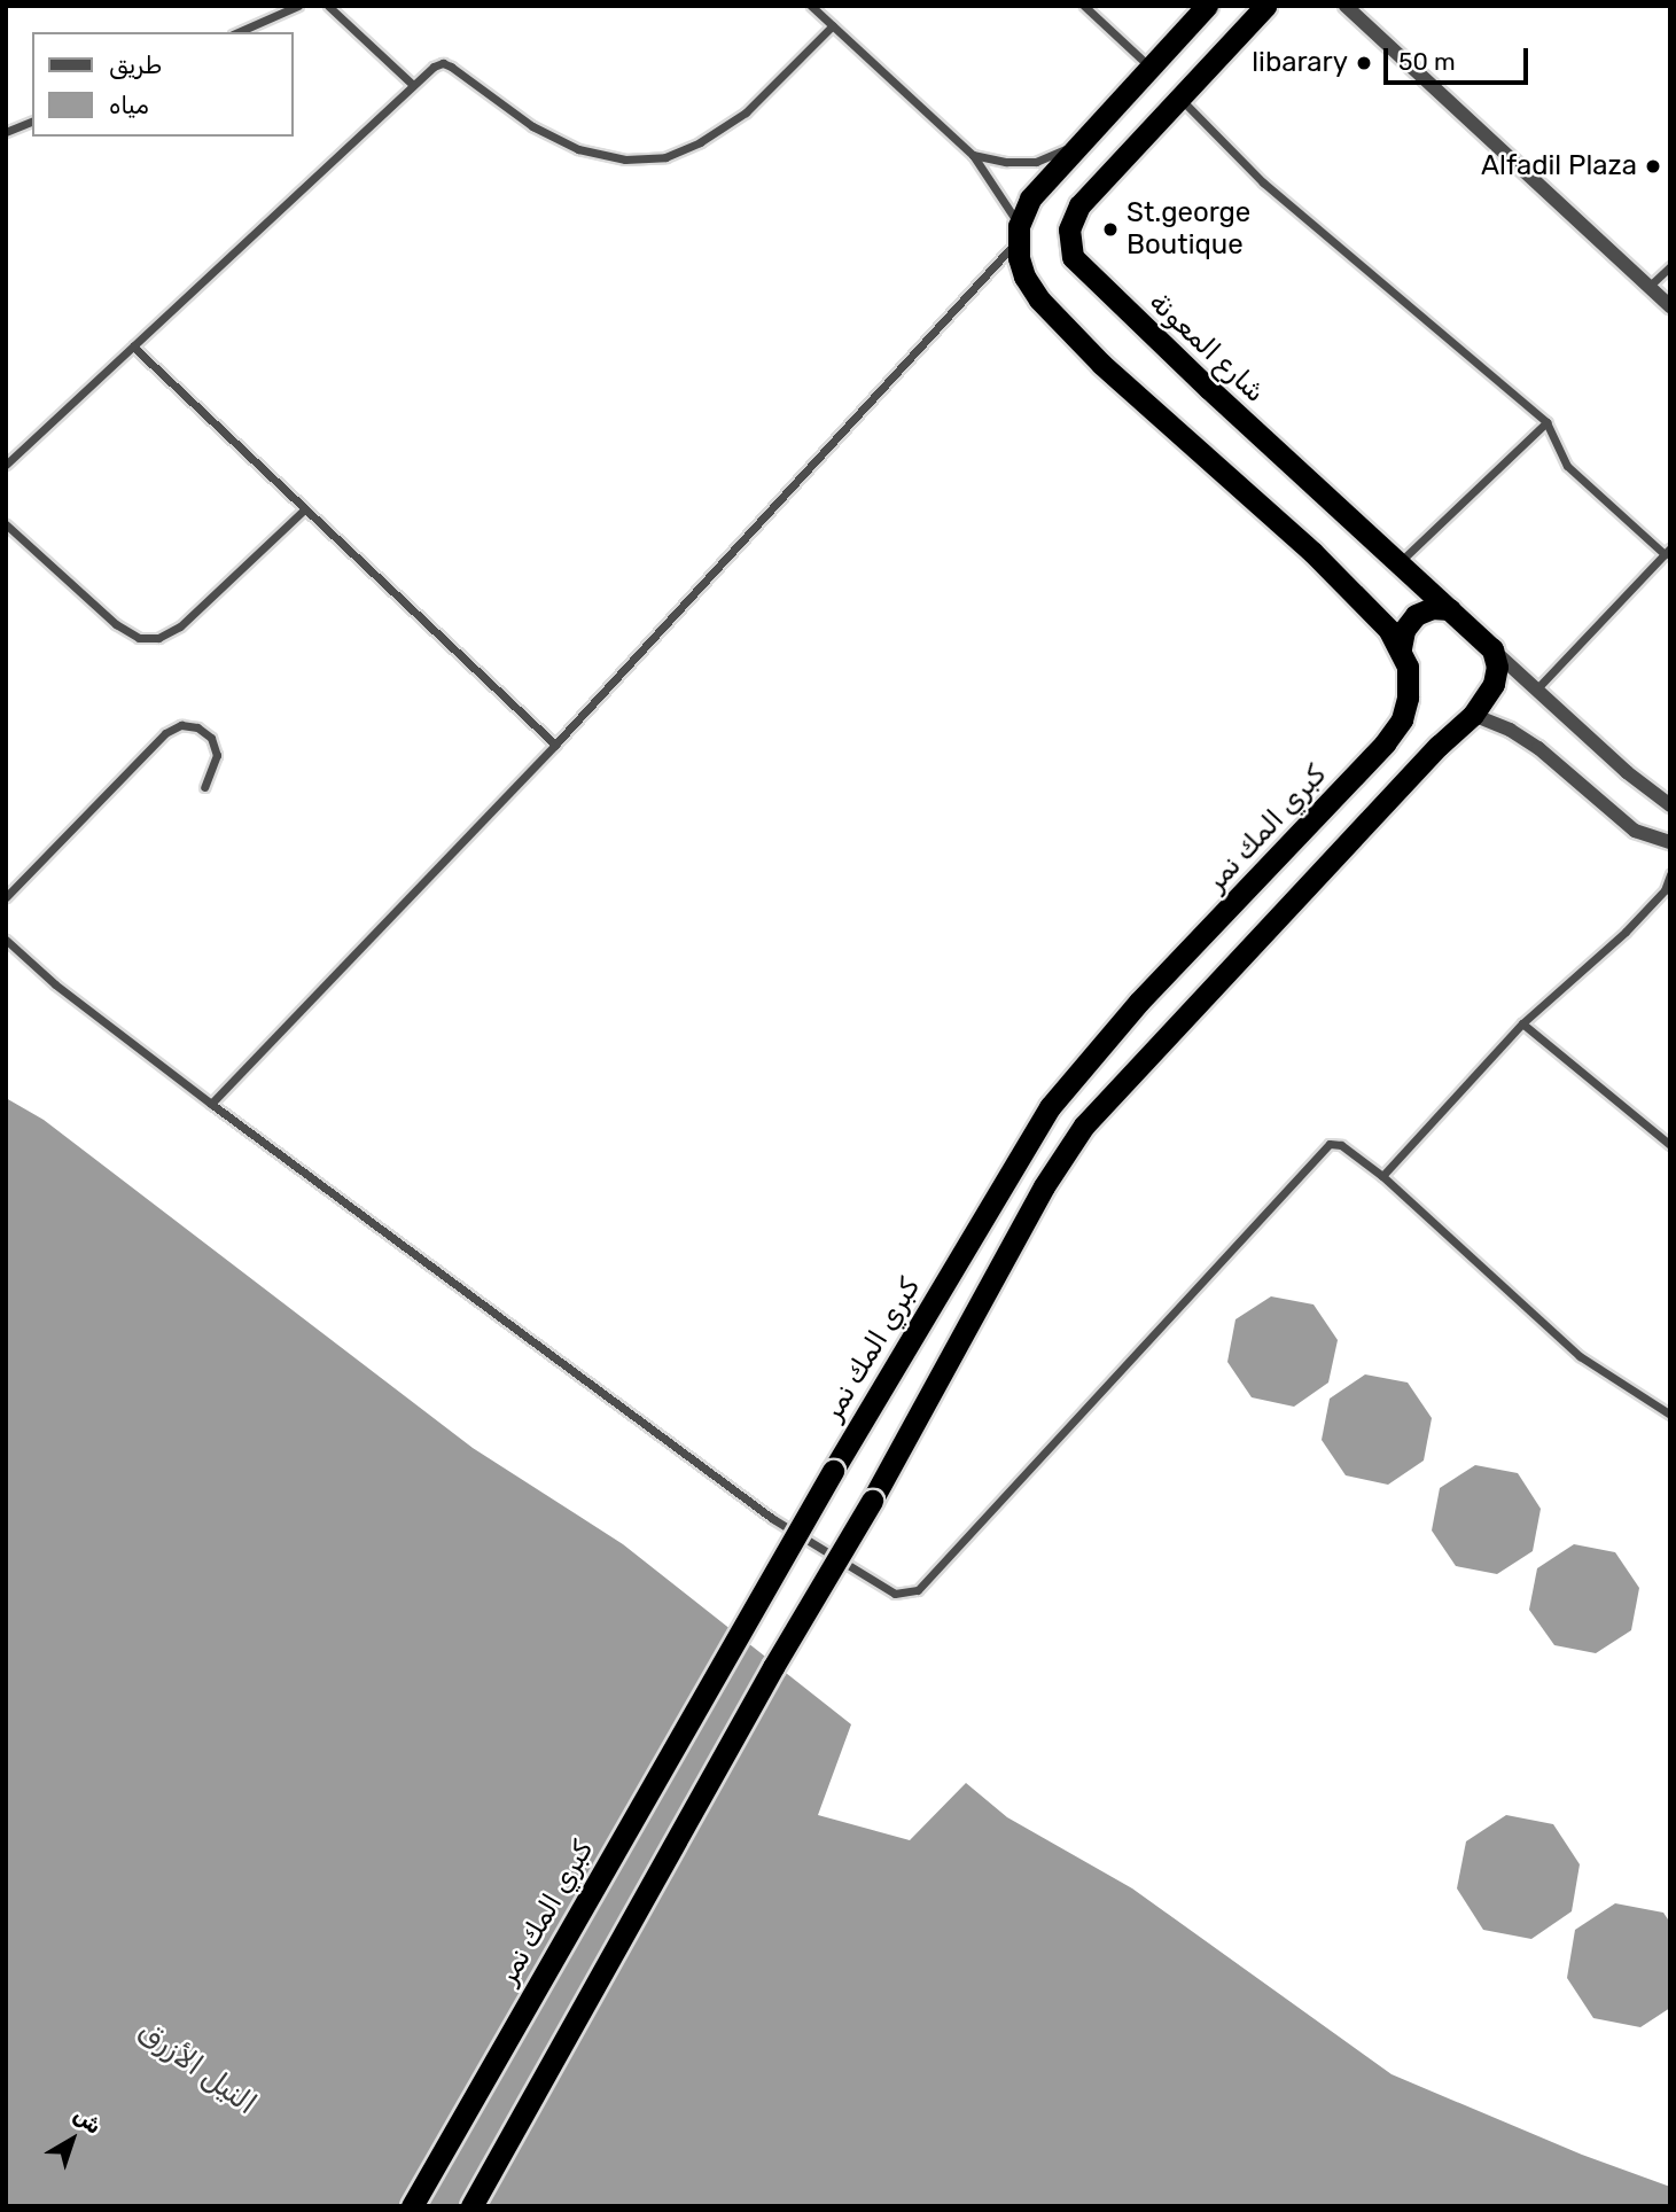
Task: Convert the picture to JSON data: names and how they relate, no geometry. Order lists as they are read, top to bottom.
{
  "streets": {
    "highway": ["شارع المعونة", "كبري المك نمر"]
  },
  "water": ["النيل الأزرق"],
  "places": ["libarary", "Alfadil Plaza", "St.george Boutique"],
  "legend": ["طريق", "مياه"],
  "scale_bar": "50 m",
  "north": "top right"
}
